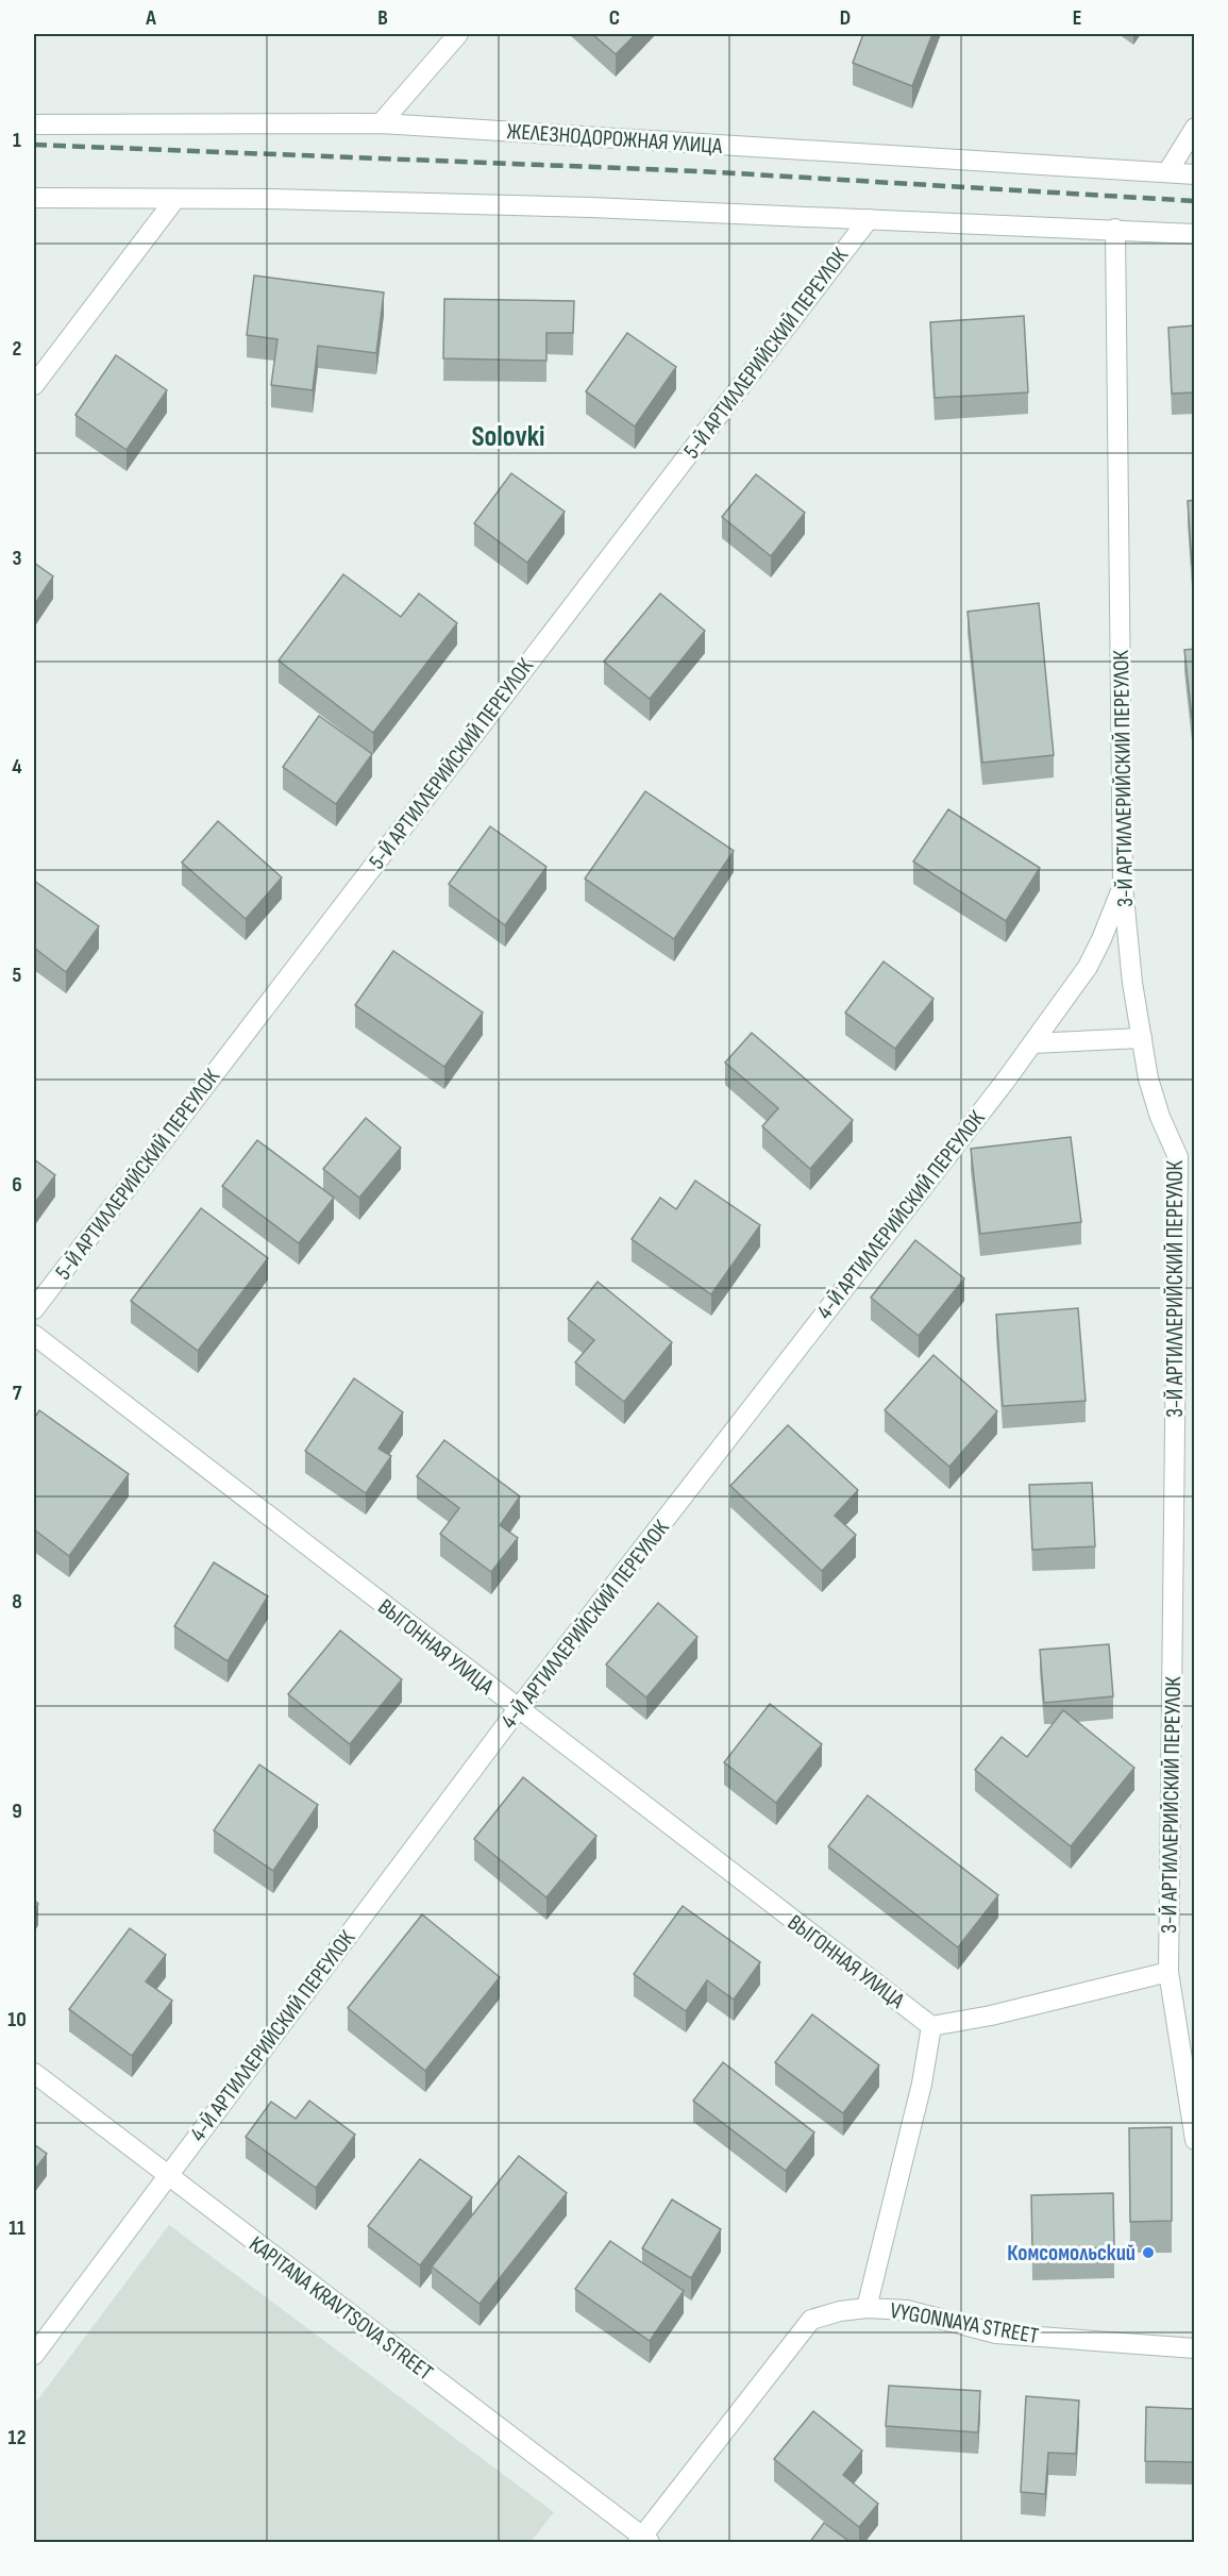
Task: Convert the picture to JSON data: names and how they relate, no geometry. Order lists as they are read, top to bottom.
{
  "streets": {
    "street": [
      "ЖЕЛЕЗНОДОРОЖНАЯ УЛИЦА",
      "5-Й АРТИЛЛЕРИЙСКИЙ ПЕРЕУЛОК",
      "3-Й АРТИЛЛЕРИЙСКИЙ ПЕРЕУЛОК",
      "4-Й АРТИЛЛЕРИЙСКИЙ ПЕРЕУЛОК",
      "ВЫГОННАЯ УЛИЦА",
      "KAPITANA KRAVTSOVA STREET",
      "VYGONNAYA STREET"
    ]
  },
  "crossings": [
    ["3-Й АРТИЛЛЕРИЙСКИЙ ПЕРЕУЛОК", "4-Й АРТИЛЛЕРИЙСКИЙ ПЕРЕУЛОК"],
    ["4-Й АРТИЛЛЕРИЙСКИЙ ПЕРЕУЛОК", "ВЫГОННАЯ УЛИЦА"],
    ["4-Й АРТИЛЛЕРИЙСКИЙ ПЕРЕУЛОК", "KAPITANA KRAVTSOVA STREET"],
    ["KAPITANA KRAVTSOVA STREET", "VYGONNAYA STREET"]
  ],
  "districts": ["Solovki"],
  "places": ["Комсомольский"],
  "grid": {
    "columns": [
      "A",
      "B",
      "C",
      "D",
      "E"
    ],
    "rows": [
      "1",
      "2",
      "3",
      "4",
      "5",
      "6",
      "7",
      "8",
      "9",
      "10",
      "11",
      "12"
    ]
  }
}
